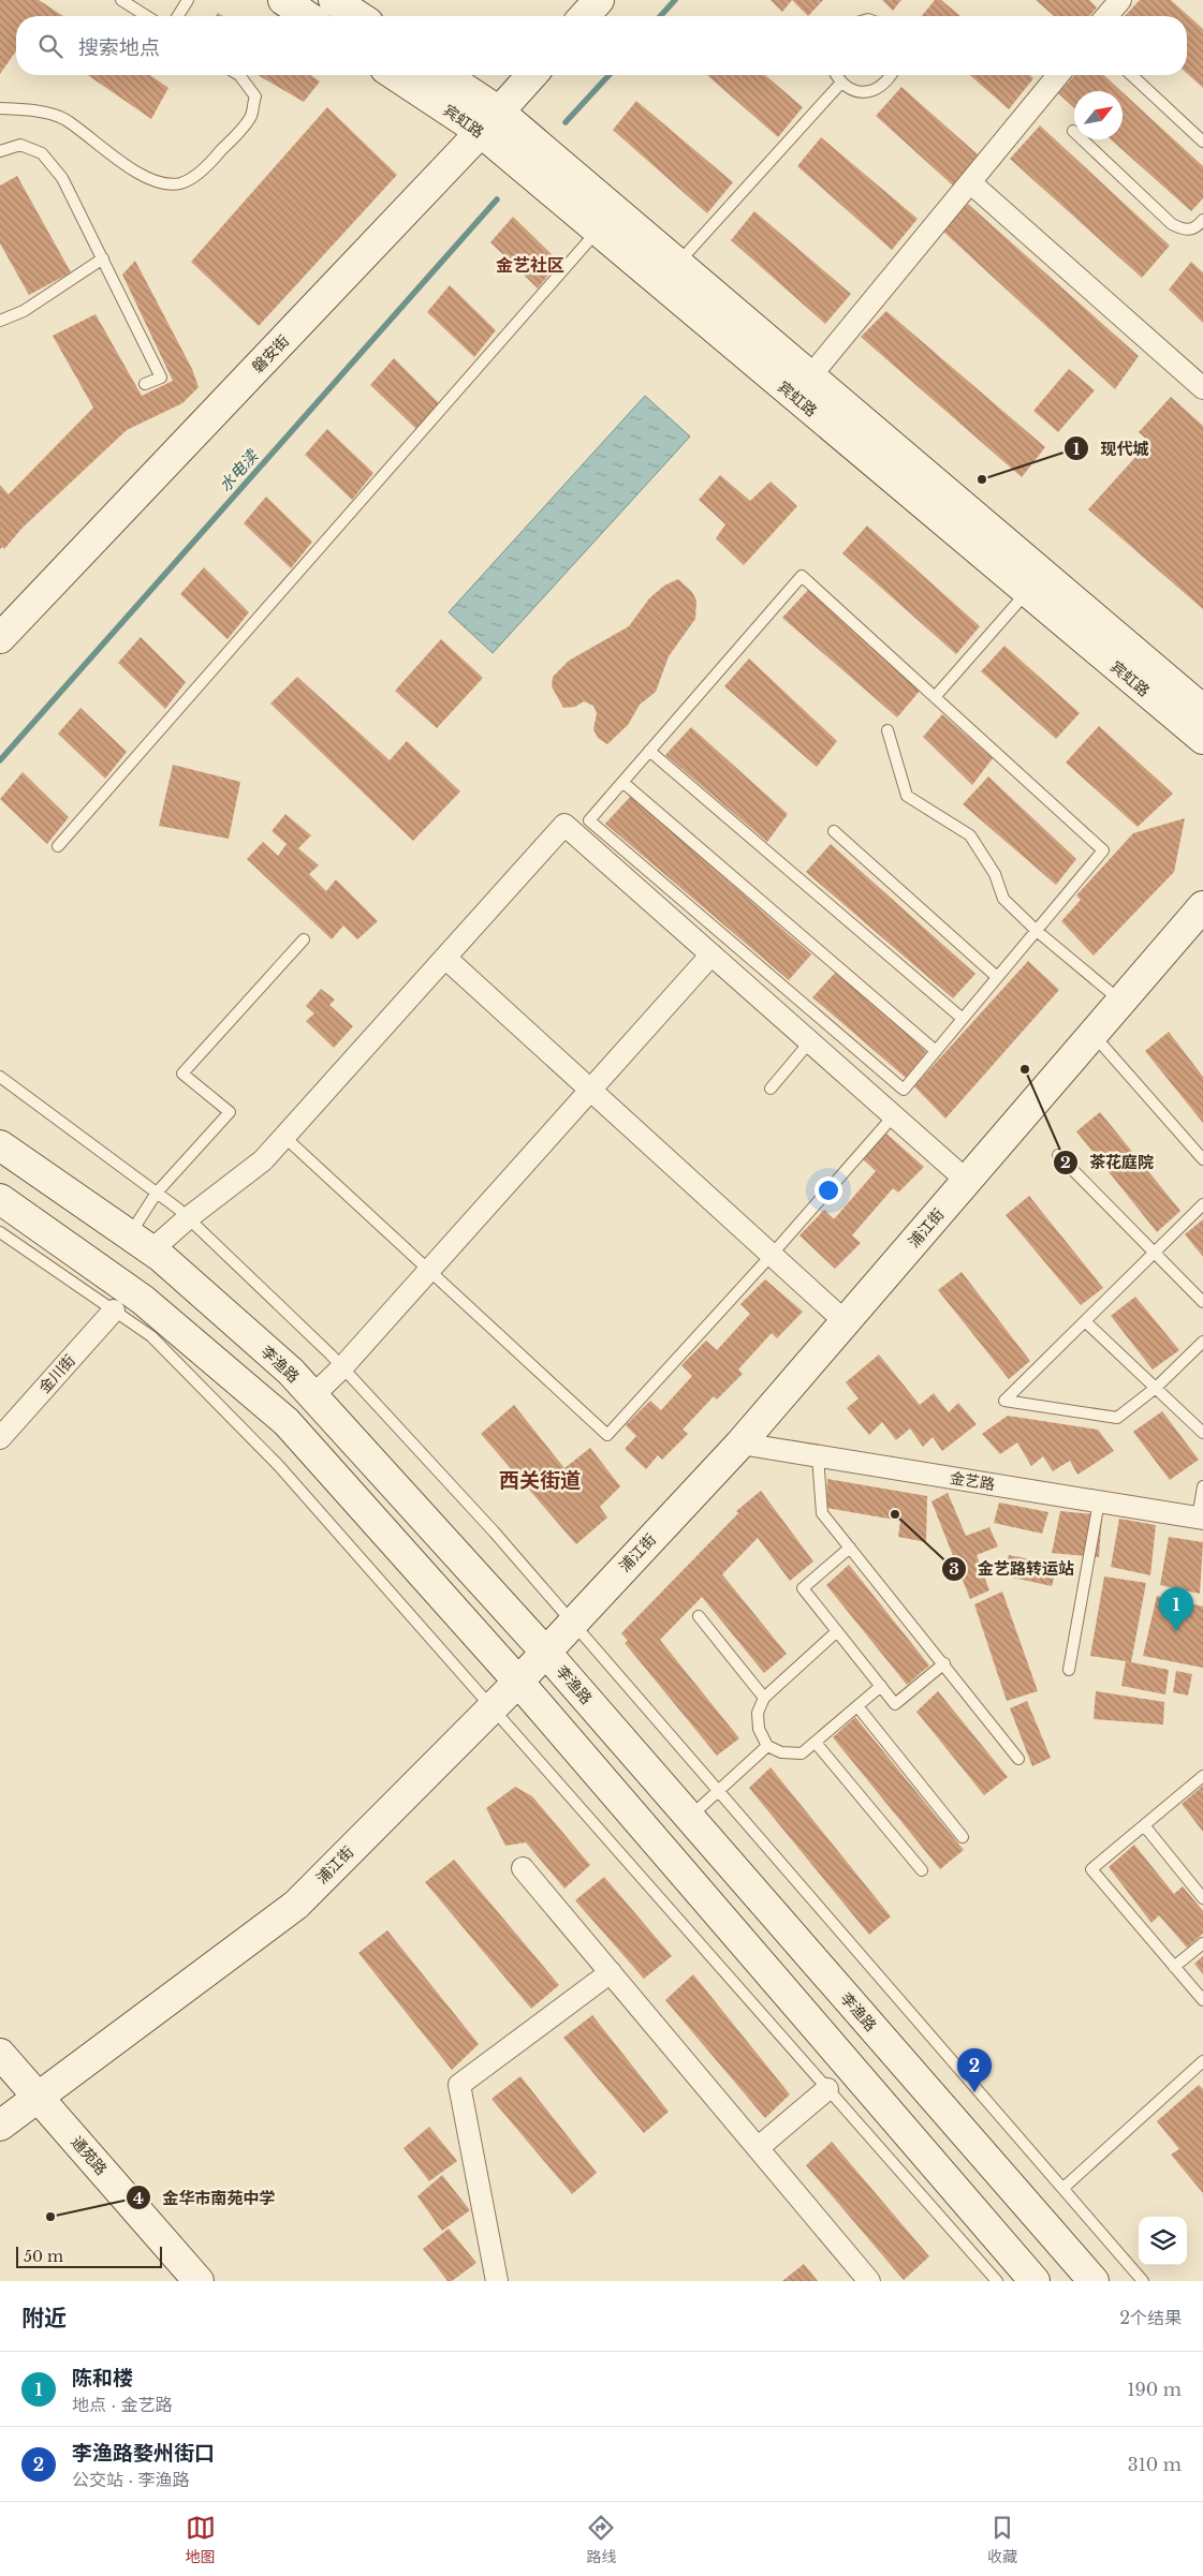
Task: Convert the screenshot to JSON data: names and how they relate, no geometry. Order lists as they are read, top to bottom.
{
  "streets": {
    "main road": [
      "宾虹路",
      "磐安街",
      "浦江街",
      "李渔路",
      "通苑路"
    ],
    "street": ["金川街", "金艺路"]
  },
  "crossings": [
    ["宾虹路", "磐安街"],
    ["浦江街", "李渔路"],
    ["浦江街", "金艺路"],
    ["浦江街", "通苑路"]
  ],
  "districts": ["金艺社区", "西关街道"],
  "water": ["水电渎"],
  "places": [
    "现代城",
    "茶花庭院",
    "金艺路转运站",
    "金华市南苑中学"
  ],
  "scale_bar": "50 m",
  "north": "top right",
  "page": {
    "search": "搜索地点",
    "pins": ["1", "2"],
    "scale": "50 m",
    "heading": ["附近", "2个结果"],
    "list": [
      {
        "mark": "1",
        "name": "陈和楼",
        "note": "地点 · 金艺路",
        "value": "190 m"
      },
      {
        "mark": "2",
        "name": "李渔路婺州街口",
        "note": "公交站 · 李渔路",
        "value": "310 m"
      }
    ],
    "nav": ["地图", "路线", "收藏"]
  }
}
